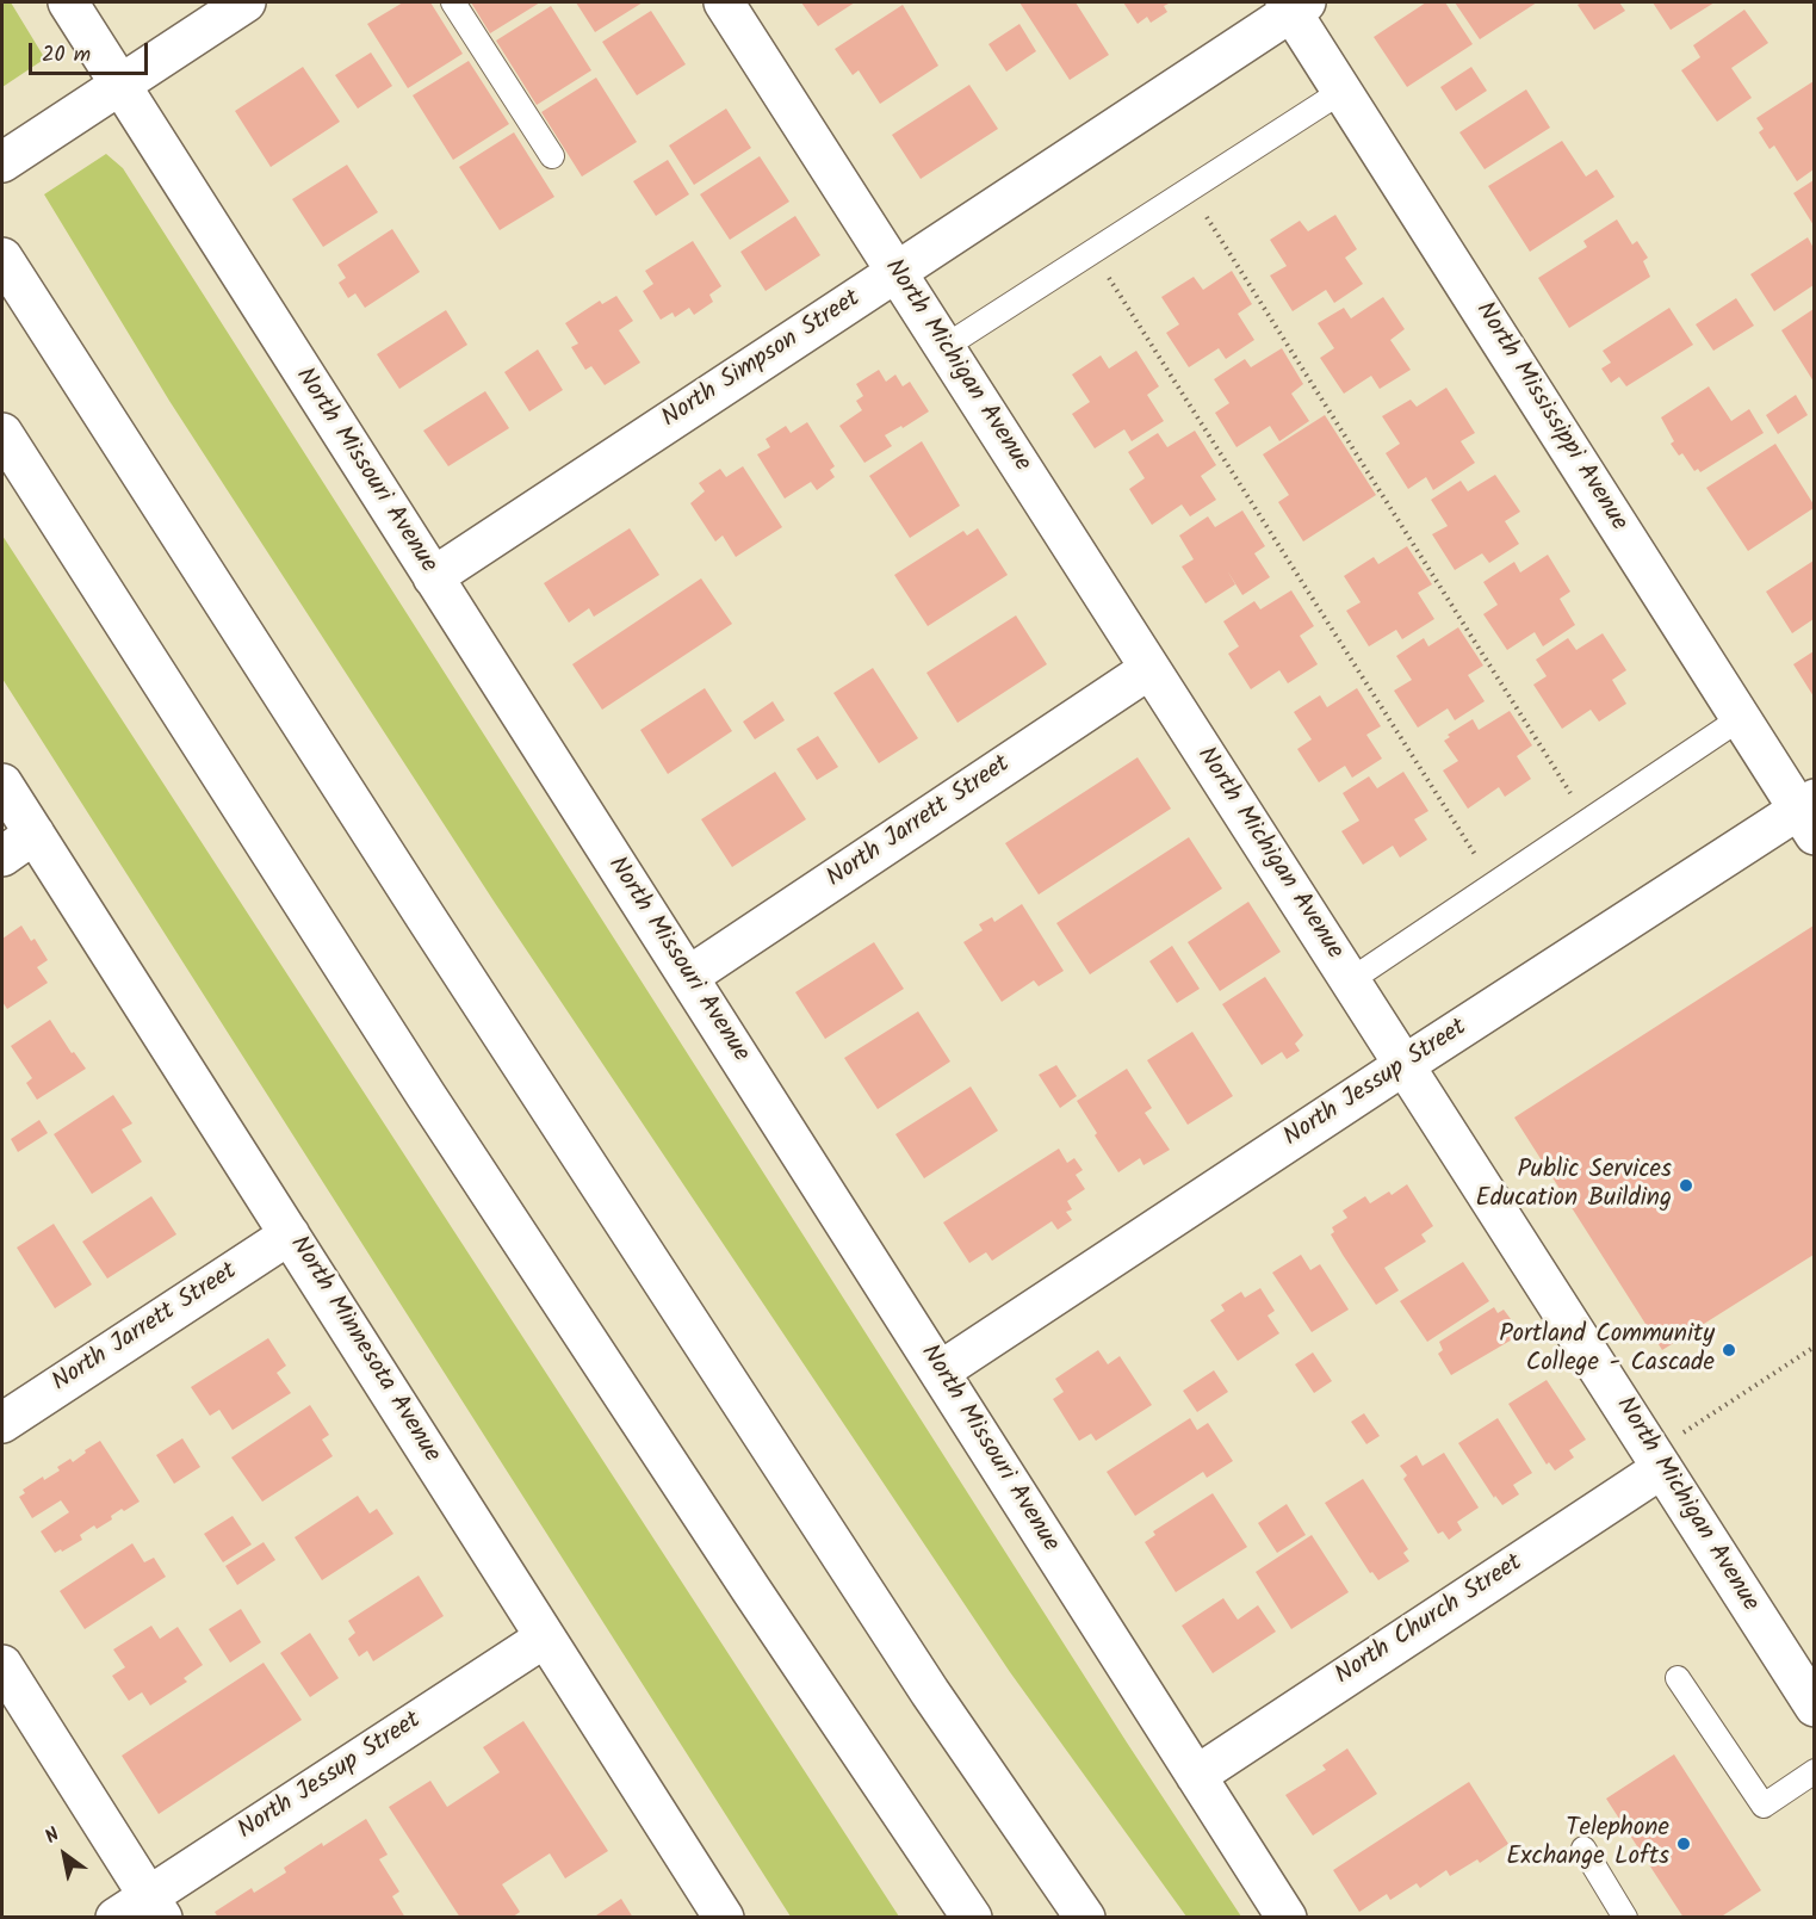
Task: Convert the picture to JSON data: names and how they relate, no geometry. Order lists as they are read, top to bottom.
{
  "streets": {
    "main road": [
      "North Simpson Street",
      "North Michigan Avenue",
      "North Mississippi Avenue",
      "North Missouri Avenue",
      "North Jarrett Street",
      "North Jessup Street",
      "North Minnesota Avenue",
      "North Church Street"
    ]
  },
  "crossings": [
    ["North Simpson Street", "North Michigan Avenue"],
    ["North Simpson Street", "North Mississippi Avenue"],
    ["North Simpson Street", "North Missouri Avenue"],
    ["North Michigan Avenue", "North Jarrett Street"],
    ["North Michigan Avenue", "North Jessup Street"],
    ["North Michigan Avenue", "North Church Street"],
    ["North Mississippi Avenue", "North Jessup Street"],
    ["North Missouri Avenue", "North Jarrett Street"],
    ["North Missouri Avenue", "North Jessup Street"],
    ["North Missouri Avenue", "North Church Street"],
    ["North Jarrett Street", "North Minnesota Avenue"],
    ["North Jessup Street", "North Minnesota Avenue"]
  ],
  "places": ["Public Services Education Building", "Portland Community College - Cascade", "Telephone Exchange Lofts"],
  "scale_bar": "20 m",
  "north": "top left"
}
